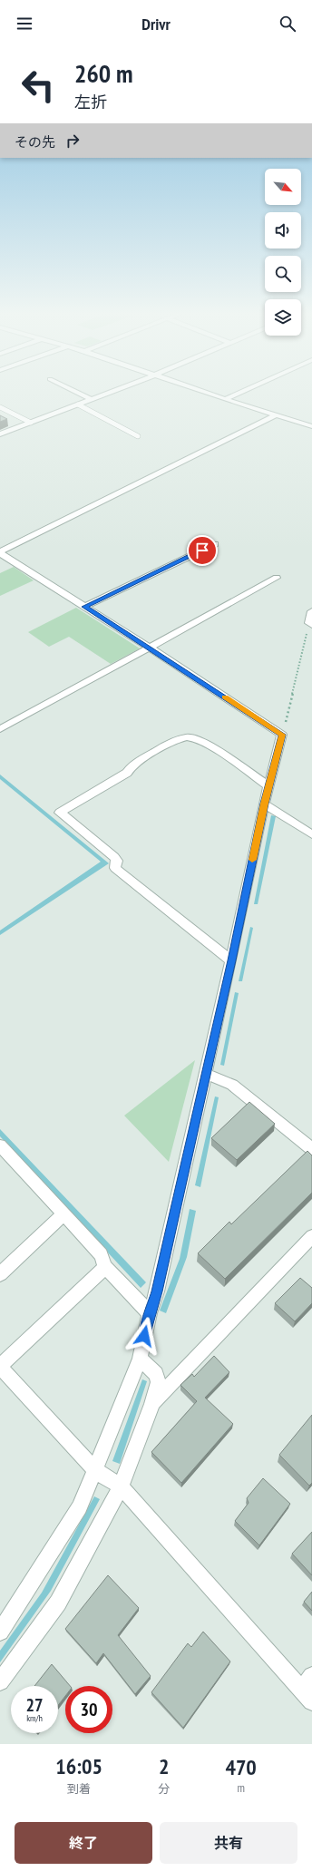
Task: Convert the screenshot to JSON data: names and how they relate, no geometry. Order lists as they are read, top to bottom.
{
  "north": "bottom right",
  "page": {
    "header": "Drivr",
    "turn": ["260 m", "左折"],
    "then": "その先",
    "speed": "27 km/h",
    "limit": "30",
    "eta": [
      "16:05",
      "到着",
      "2",
      "分",
      "470",
      "m"
    ],
    "buttons": ["終了", "共有"]
  }
}
